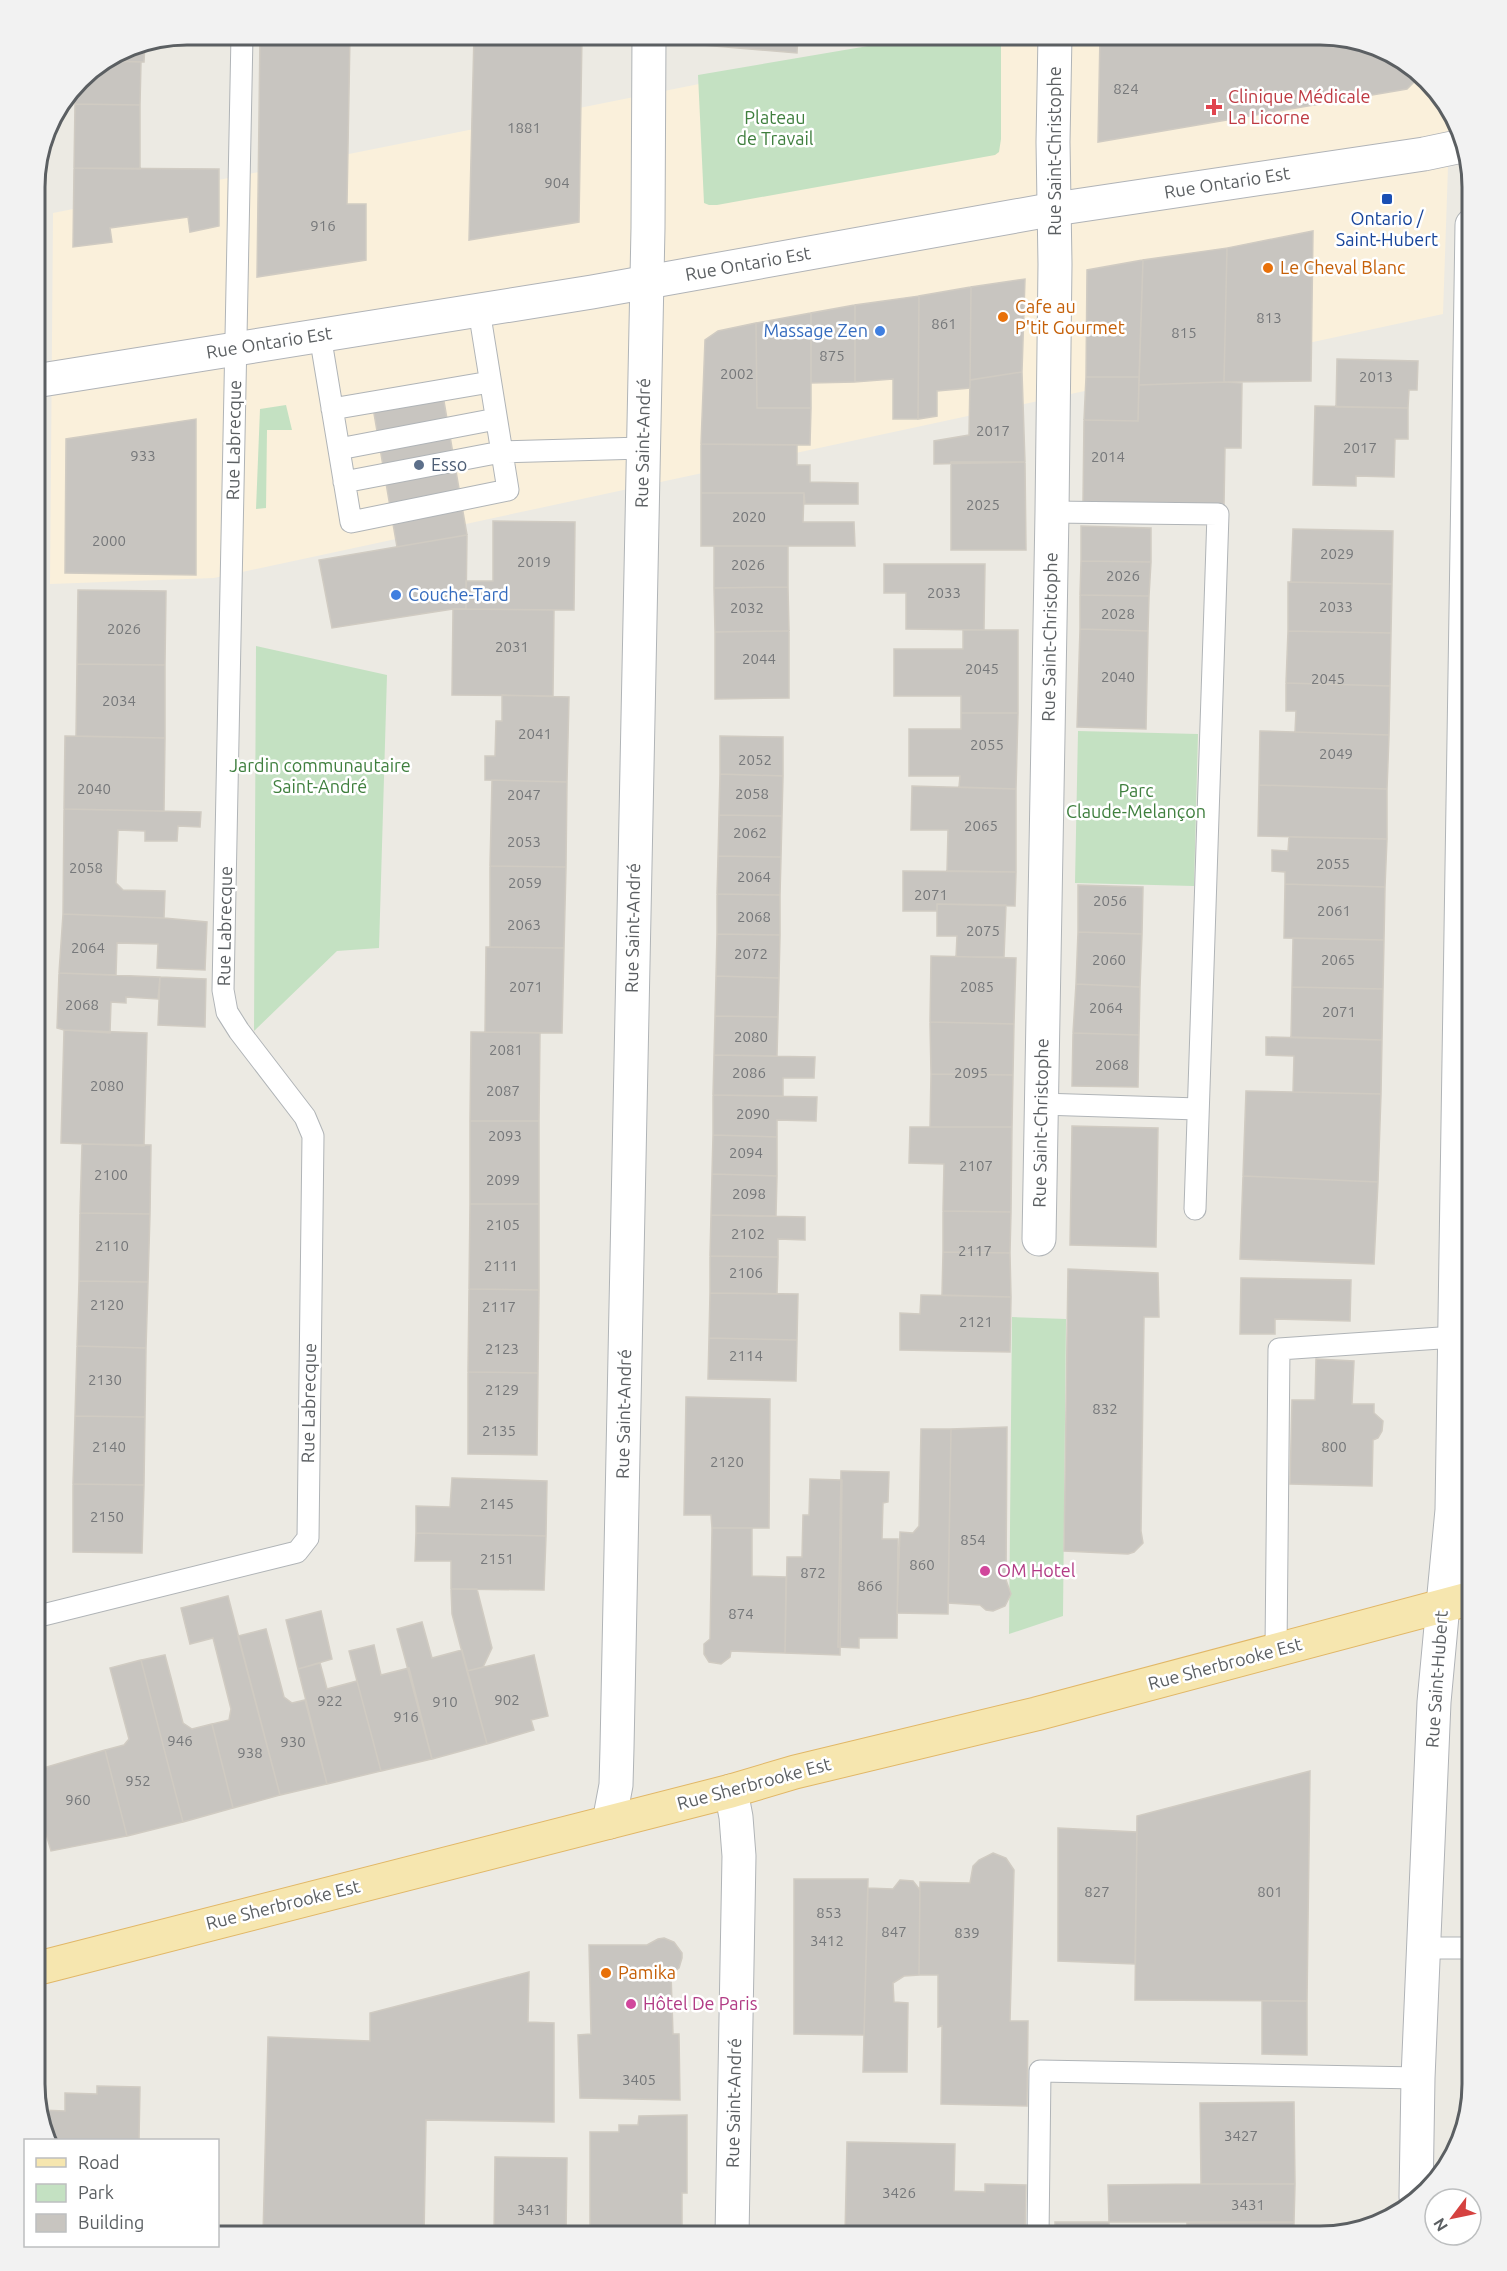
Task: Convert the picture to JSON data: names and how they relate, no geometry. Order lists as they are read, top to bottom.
{
  "streets": {
    "main road": ["Rue Sherbrooke Est"],
    "street": [
      "Rue Saint-Christophe",
      "Rue Ontario Est",
      "Rue Saint-André",
      "Rue Saint-Hubert"
    ],
    "lane": ["Rue Labrecque"]
  },
  "crossings": [
    ["Rue Saint-Christophe", "Rue Ontario Est"],
    ["Rue Ontario Est", "Rue Labrecque"],
    ["Rue Ontario Est", "Rue Saint-André"],
    ["Rue Saint-André", "Rue Sherbrooke Est"],
    ["Rue Sherbrooke Est", "Rue Saint-Hubert"]
  ],
  "parks": ["Plateau de Travail", "Jardin communautaire Saint-André", "Parc Claude-Melançon"],
  "places": {
    "health": ["Clinique Médicale La Licorne"],
    "transit": ["Ontario / Saint-Hubert"],
    "other": [
      "Le Cheval Blanc",
      "Cafe au P'tit Gourmet",
      "Massage Zen",
      "Esso",
      "Couche-Tard",
      "OM Hotel",
      "Pamika",
      "Hôtel De Paris"
    ]
  },
  "house_numbers": [
    "824",
    "1881",
    "904",
    "916",
    "813",
    "861",
    "815",
    "875",
    "2002",
    "2013",
    "2017",
    "2017",
    "933",
    "2014",
    "2025",
    "2020",
    "2000",
    "2029",
    "2019",
    "2026",
    "2026",
    "2033",
    "2033",
    "2032",
    "2028",
    "2026",
    "2031",
    "2044",
    "2045",
    "2040",
    "2045",
    "2034",
    "2041",
    "2055",
    "2049",
    "2052",
    "2040",
    "2058",
    "2047",
    "2065",
    "2062",
    "2053",
    "2055",
    "2058",
    "2064",
    "2059",
    "2071",
    "2056",
    "2061",
    "2068",
    "2063",
    "2075",
    "2064",
    "2072",
    "2060",
    "2065",
    "2071",
    "2085",
    "2068",
    "2064",
    "2071",
    "2080",
    "2081",
    "2068",
    "2086",
    "2095",
    "2080",
    "2087",
    "2090",
    "2093",
    "2094",
    "2107",
    "2100",
    "2099",
    "2098",
    "2105",
    "2102",
    "2110",
    "2117",
    "2111",
    "2106",
    "2120",
    "2117",
    "2121",
    "2123",
    "2114",
    "2130",
    "2129",
    "832",
    "2135",
    "2140",
    "800",
    "2120",
    "2145",
    "2150",
    "854",
    "2151",
    "860",
    "872",
    "866",
    "874",
    "902",
    "922",
    "910",
    "916",
    "946",
    "930",
    "938",
    "952",
    "960",
    "827",
    "801",
    "853",
    "847",
    "839",
    "3412",
    "3405",
    "3427",
    "3426",
    "3431",
    "3431"
  ],
  "legend": ["Road", "Park", "Building"],
  "north": "bottom left"
}
